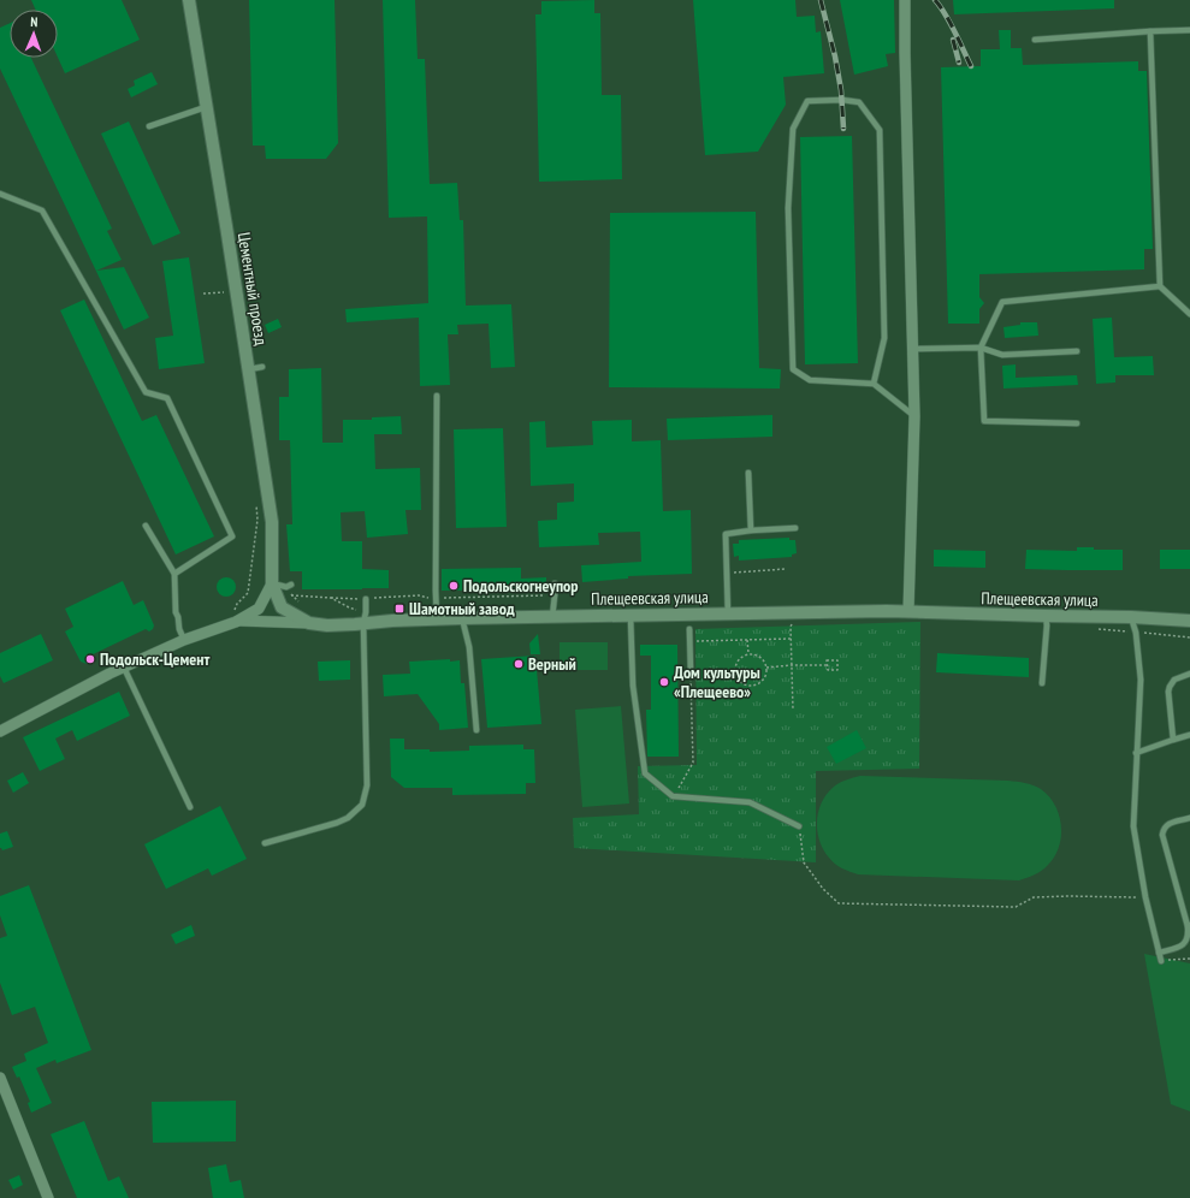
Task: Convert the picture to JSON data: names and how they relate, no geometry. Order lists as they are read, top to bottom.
{
  "streets": {
    "street": ["Цементный проезд", "Плещеевская улица"]
  },
  "crossings": [
    ["Цементный проезд", "Плещеевская улица"]
  ],
  "places": {
    "other": [
      "Подольскогнеупор",
      "Подольск-Цемент",
      "Верный",
      "Дом культуры «Плещеево»"
    ],
    "transit": ["Шамотный завод"]
  },
  "north": "top"
}
